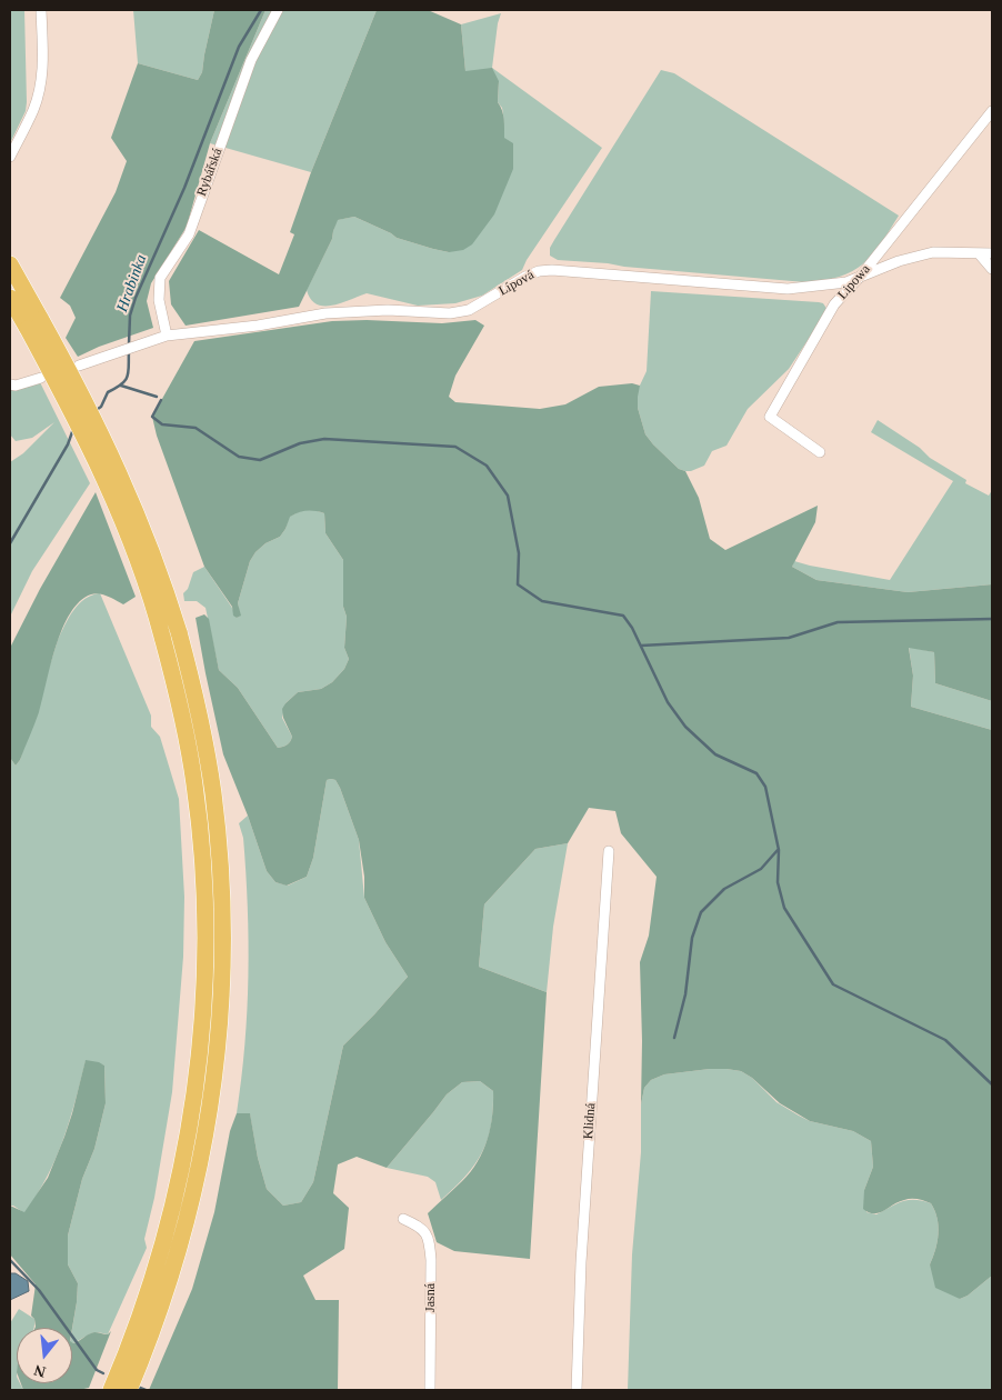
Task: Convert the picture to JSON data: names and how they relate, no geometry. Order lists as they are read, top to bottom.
{
  "streets": {
    "street": [
      "Rybářská",
      "Lipowa",
      "Lípová",
      "Klidná",
      "Jasná"
    ]
  },
  "crossings": [
    ["Rybářská", "Lípová"],
    ["Lipowa", "Lípová"]
  ],
  "water": ["Hrabinka"],
  "north": "bottom"
}
